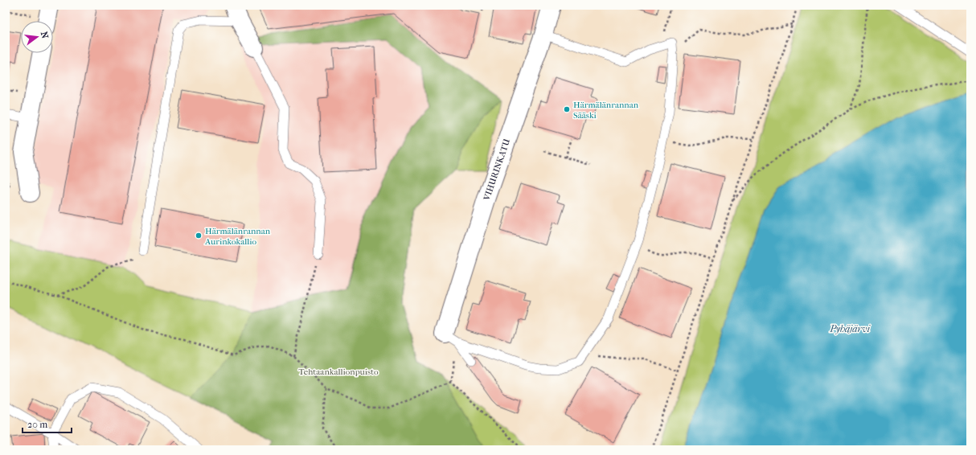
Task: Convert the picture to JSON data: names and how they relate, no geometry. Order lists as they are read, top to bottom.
{
  "streets": {
    "street": ["VIHURINKATU"]
  },
  "water": ["Pyhäjärvi"],
  "parks": ["Tehtaankallionpuisto"],
  "places": ["Härmälänrannan Sääski", "Härmälänrannan Aurinkokallio"],
  "scale_bar": "20 m",
  "north": "right"
}
